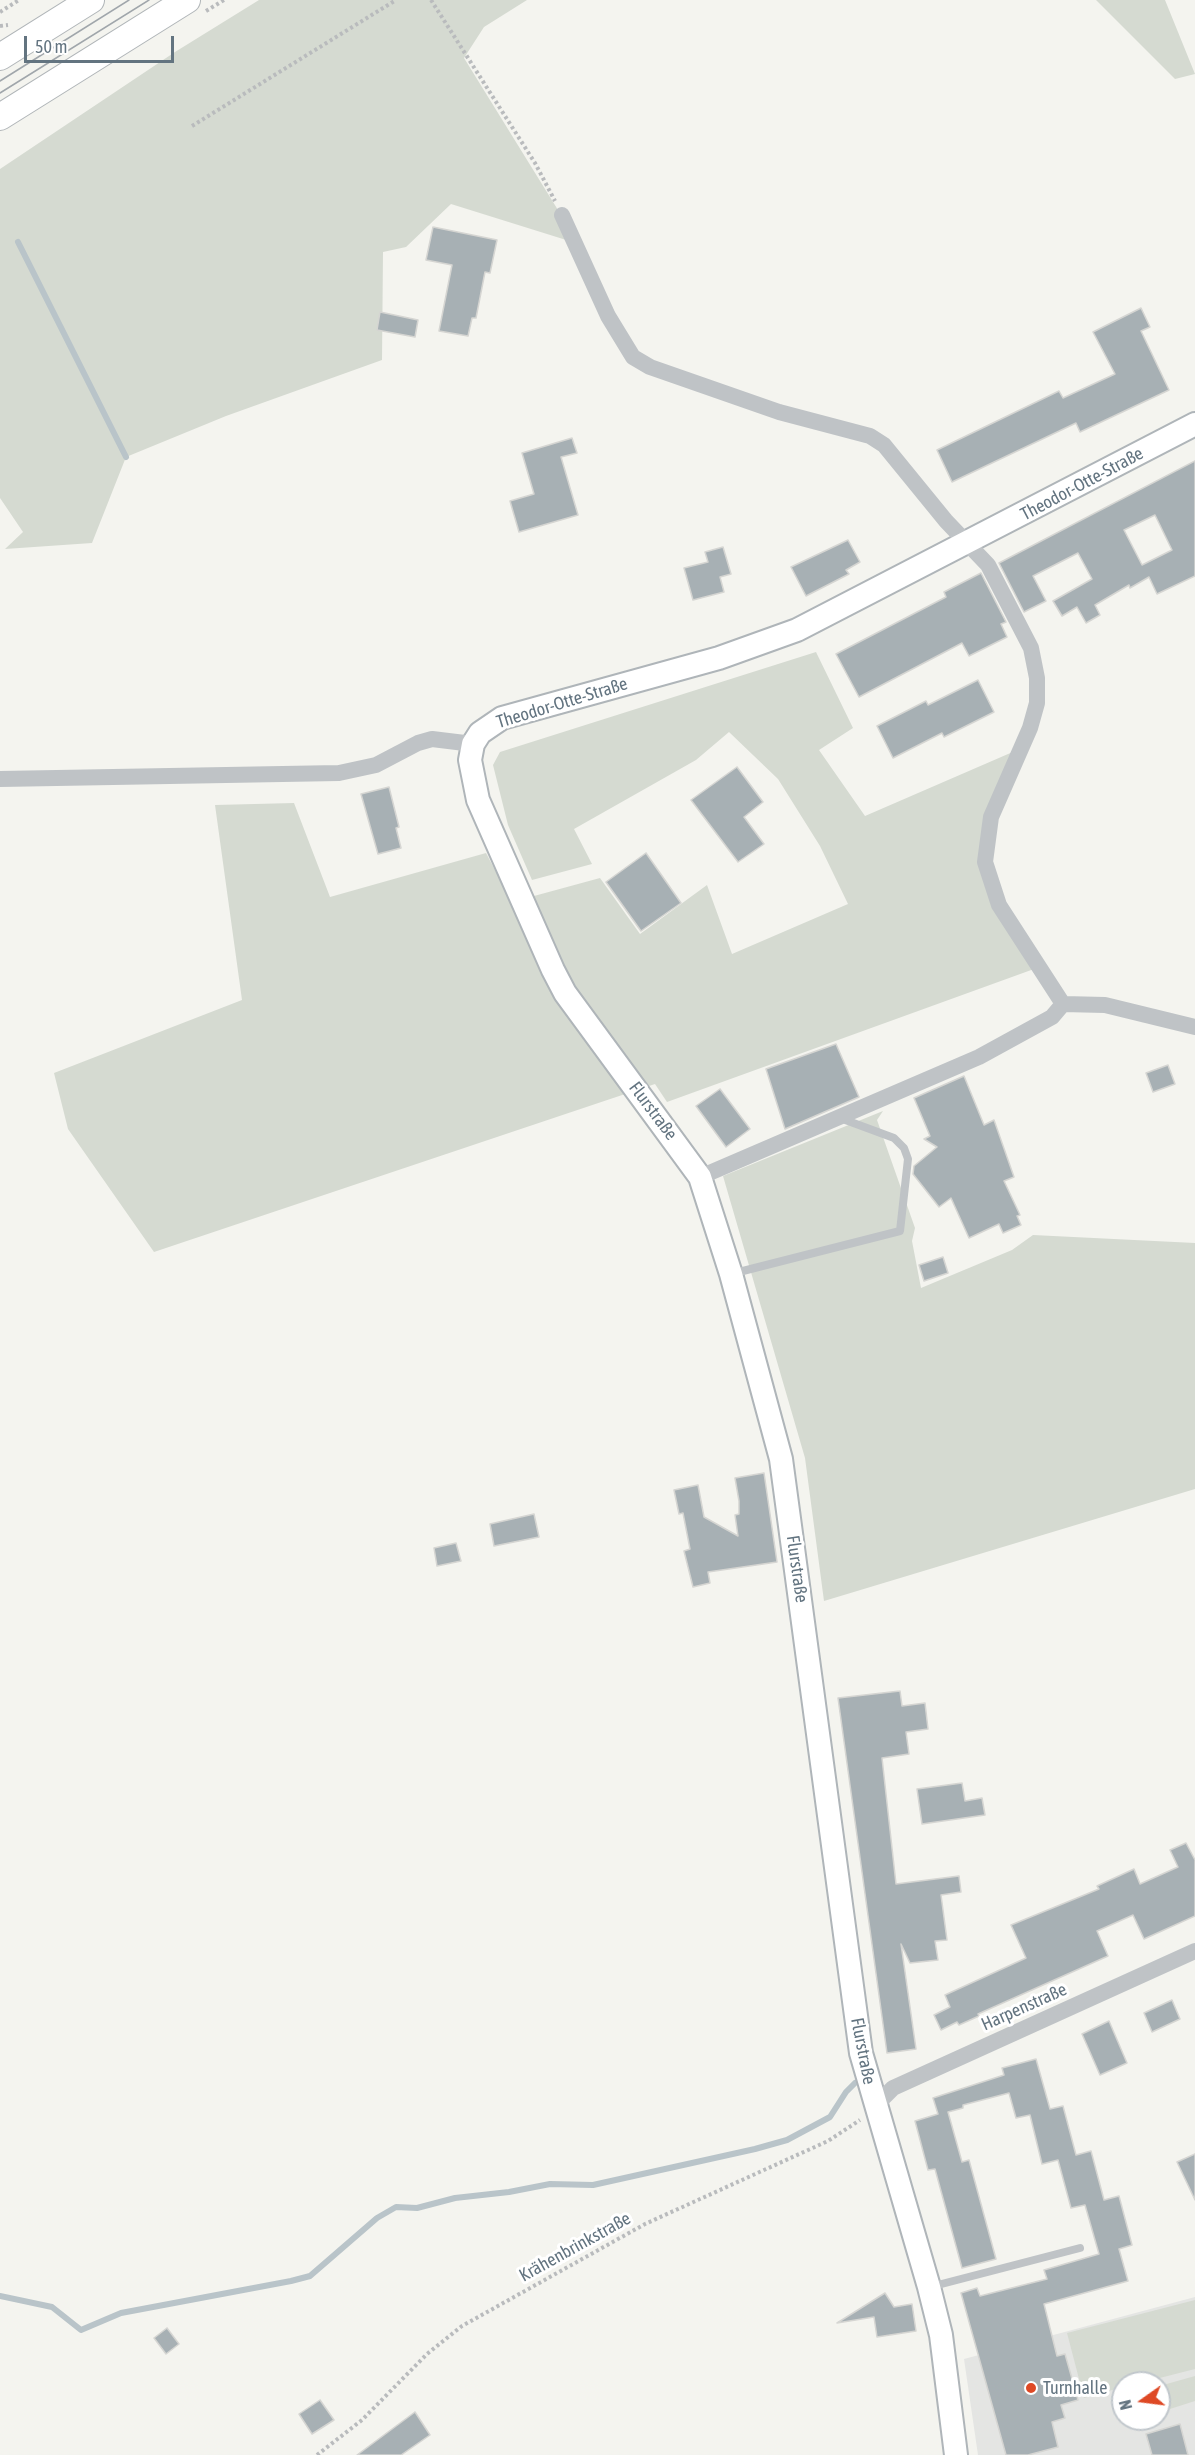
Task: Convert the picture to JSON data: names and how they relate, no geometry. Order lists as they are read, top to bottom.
{
  "streets": {
    "street": ["Theodor-Otte-Straße", "Flurstraße", "Harpenstraße"],
    "path": ["Krähenbrinkstraße"]
  },
  "crossings": [
    ["Theodor-Otte-Straße", "Flurstraße"],
    ["Flurstraße", "Harpenstraße"],
    ["Flurstraße", "Krähenbrinkstraße"],
    ["Harpenstraße", "Krähenbrinkstraße"]
  ],
  "places": ["Turnhalle"],
  "scale_bar": "50 m",
  "north": "left"
}
